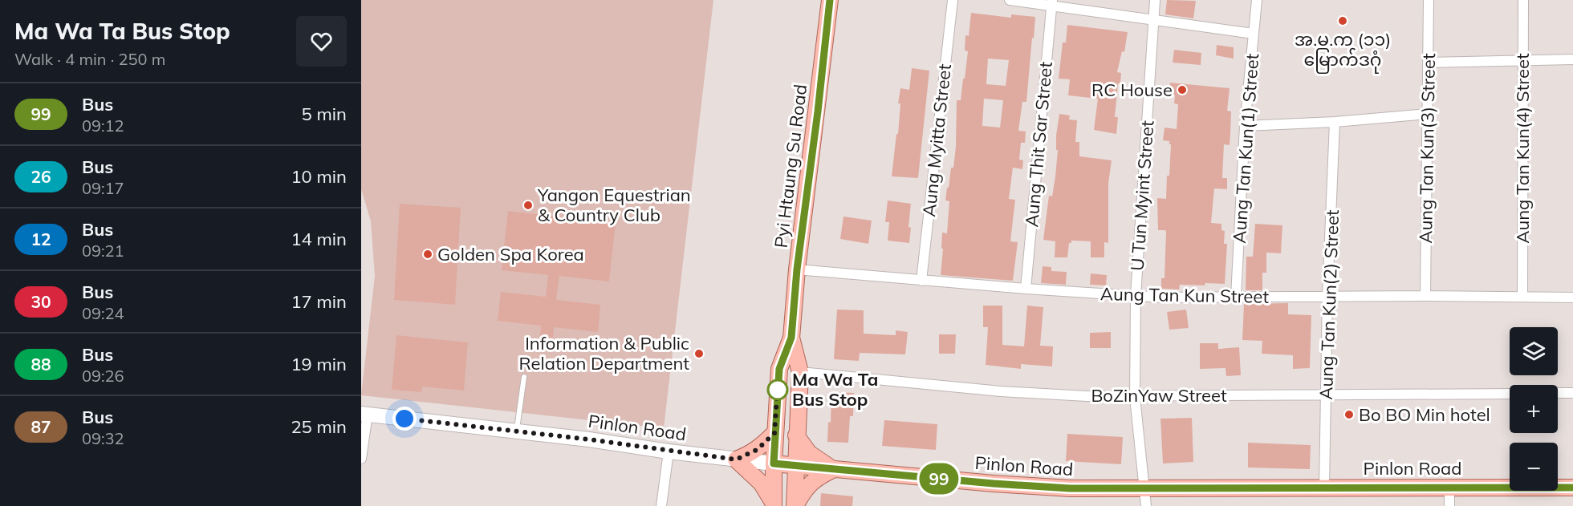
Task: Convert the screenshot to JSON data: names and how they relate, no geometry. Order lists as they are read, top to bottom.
{
  "streets": {
    "main road": ["Pyi Htaung Su Road", "Pinlon Road"],
    "street": [
      "Aung Myitta Street",
      "Aung Thit Sar Street",
      "Aung Tan Kun(1) Street",
      "Aung Tan Kun(3) Street",
      "Aung Tan Kun(4) Street",
      "U Tun Myint Street",
      "Aung Tan Kun Street",
      "Aung Tan Kun(2) Street",
      "BoZinYaw Street"
    ]
  },
  "crossings": [
    ["Aung Myitta Street", "Aung Tan Kun Street"],
    ["Aung Thit Sar Street", "Aung Tan Kun Street"],
    ["Aung Tan Kun(1) Street", "Aung Tan Kun Street"],
    ["Aung Tan Kun(3) Street", "Aung Tan Kun Street"],
    ["Aung Tan Kun(4) Street", "Aung Tan Kun Street"],
    ["Pyi Htaung Su Road", "Aung Tan Kun Street"],
    ["Pyi Htaung Su Road", "BoZinYaw Street"],
    ["Pyi Htaung Su Road", "Pinlon Road"],
    ["U Tun Myint Street", "Aung Tan Kun Street"],
    ["U Tun Myint Street", "BoZinYaw Street"],
    ["U Tun Myint Street", "Pinlon Road"],
    ["Aung Tan Kun Street", "Aung Tan Kun(2) Street"],
    ["Aung Tan Kun(2) Street", "BoZinYaw Street"],
    ["Aung Tan Kun(2) Street", "Pinlon Road"]
  ],
  "places": [
    "အ.မ.က (၁၁) မြောက်ဒဂုံ",
    "RC House",
    "Yangon Equestrian & Country Club",
    "Golden Spa Korea",
    "Information & Public Relation Department",
    "Ma Wa Ta Bus Stop",
    "Bo BO Min hotel"
  ],
  "lines": ["bus line 99"],
  "page": {
    "heading": ["Ma Wa Ta Bus Stop", "Walk · 4 min · 250 m"],
    "on_map": "99",
    "list": [
      {
        "mark": "99",
        "name": "Bus",
        "note": "09:12",
        "value": "5 min"
      },
      {
        "mark": "26",
        "name": "Bus",
        "note": "09:17",
        "value": "10 min"
      },
      {
        "mark": "12",
        "name": "Bus",
        "note": "09:21",
        "value": "14 min"
      },
      {
        "mark": "30",
        "name": "Bus",
        "note": "09:24",
        "value": "17 min"
      },
      {
        "mark": "88",
        "name": "Bus",
        "note": "09:26",
        "value": "19 min"
      },
      {
        "mark": "87",
        "name": "Bus",
        "note": "09:32",
        "value": "25 min"
      }
    ],
    "map_buttons": ["+", "−"]
  }
}
